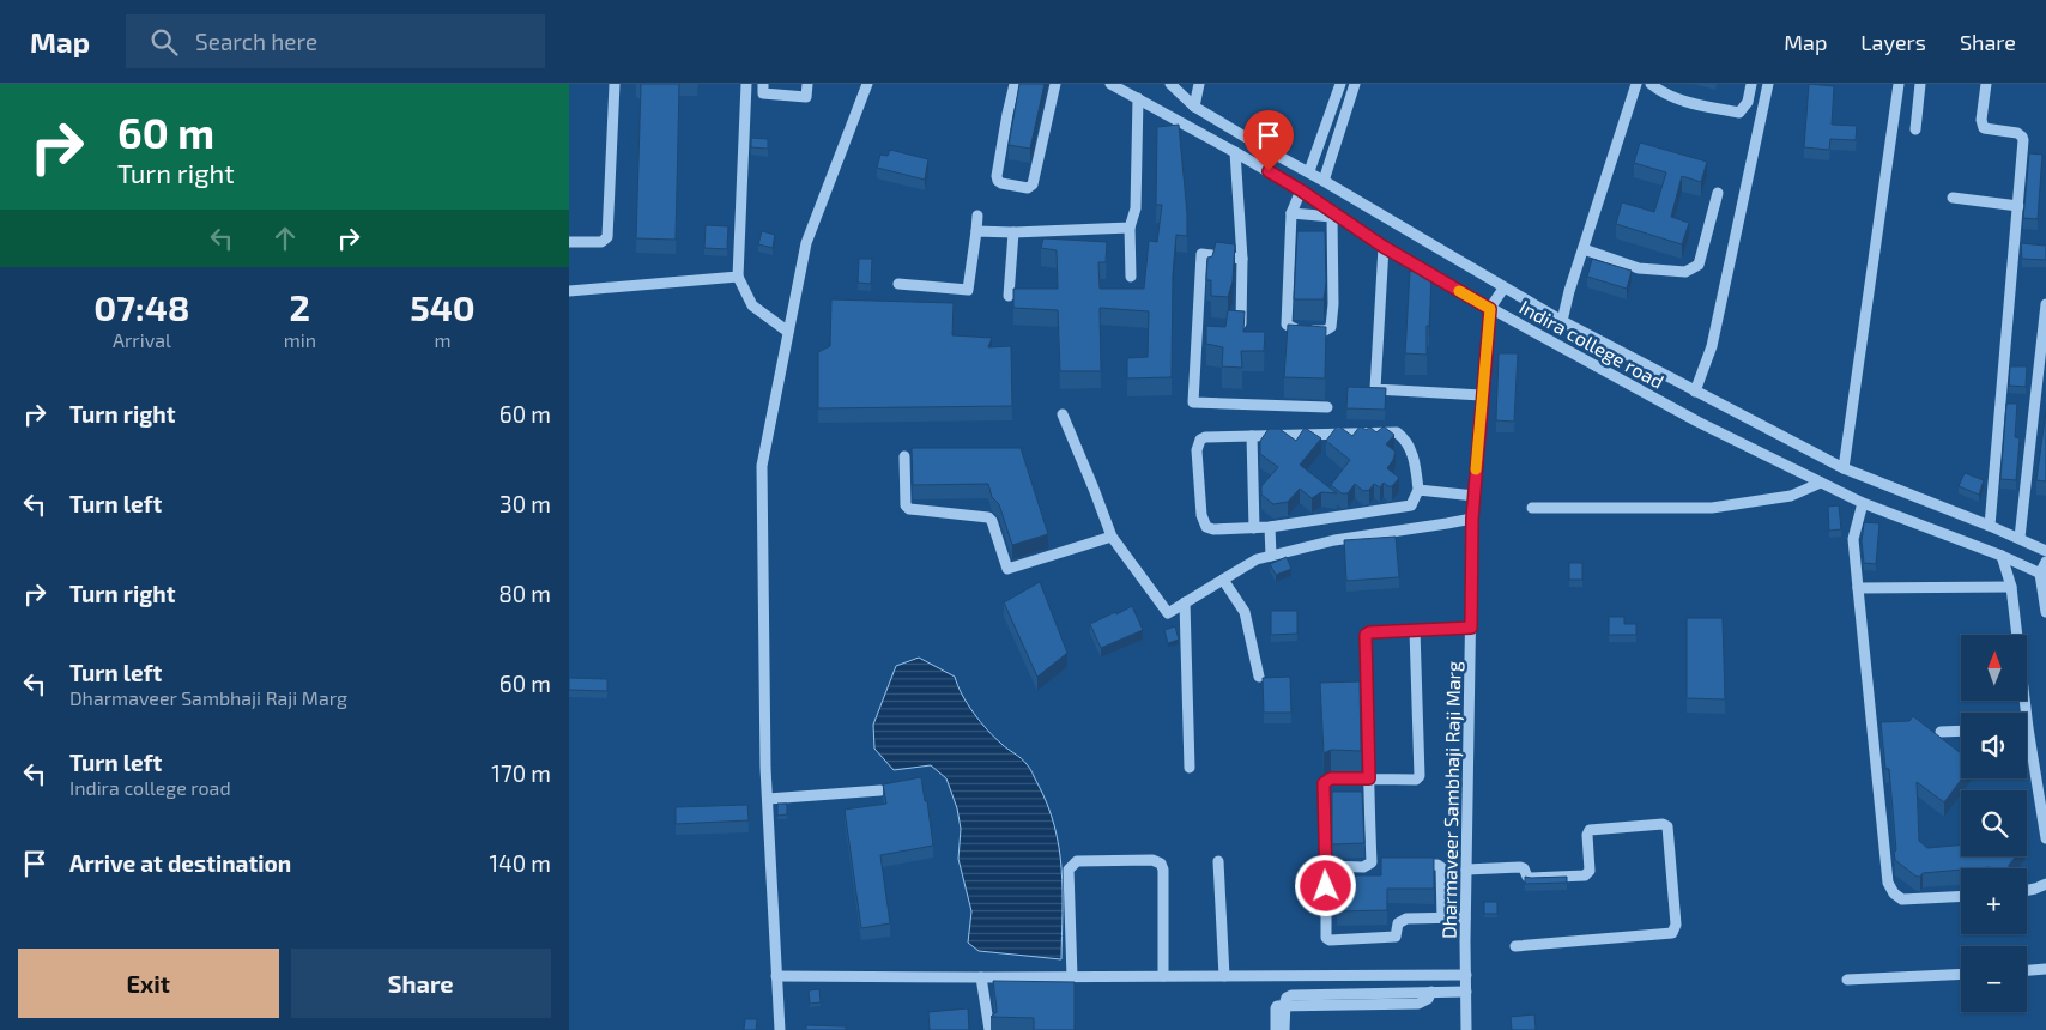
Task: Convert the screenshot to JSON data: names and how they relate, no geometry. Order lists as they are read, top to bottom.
{
  "streets": {
    "street": ["Indira college road", "Dharmaveer Sambhaji Raji Marg"]
  },
  "crossings": [
    ["Indira college road", "Dharmaveer Sambhaji Raji Marg"]
  ],
  "north": "top",
  "page": {
    "header": "Map",
    "search": "Search here",
    "nav": ["Map", "Layers", "Share"],
    "turn": ["60 m", "Turn right"],
    "eta": [
      "07:48",
      "Arrival",
      "2",
      "min",
      "540",
      "m"
    ],
    "list": [
      {
        "name": "Turn right",
        "value": "60 m"
      },
      {
        "name": "Turn left",
        "value": "30 m"
      },
      {
        "name": "Turn right",
        "value": "80 m"
      },
      {
        "name": "Turn left",
        "note": "Dharmaveer Sambhaji Raji Marg",
        "value": "60 m"
      },
      {
        "name": "Turn left",
        "note": "Indira college road",
        "value": "170 m"
      },
      {
        "name": "Arrive at destination",
        "value": "140 m"
      }
    ],
    "map_buttons": ["+", "−"],
    "buttons": ["Exit", "Share"]
  }
}
